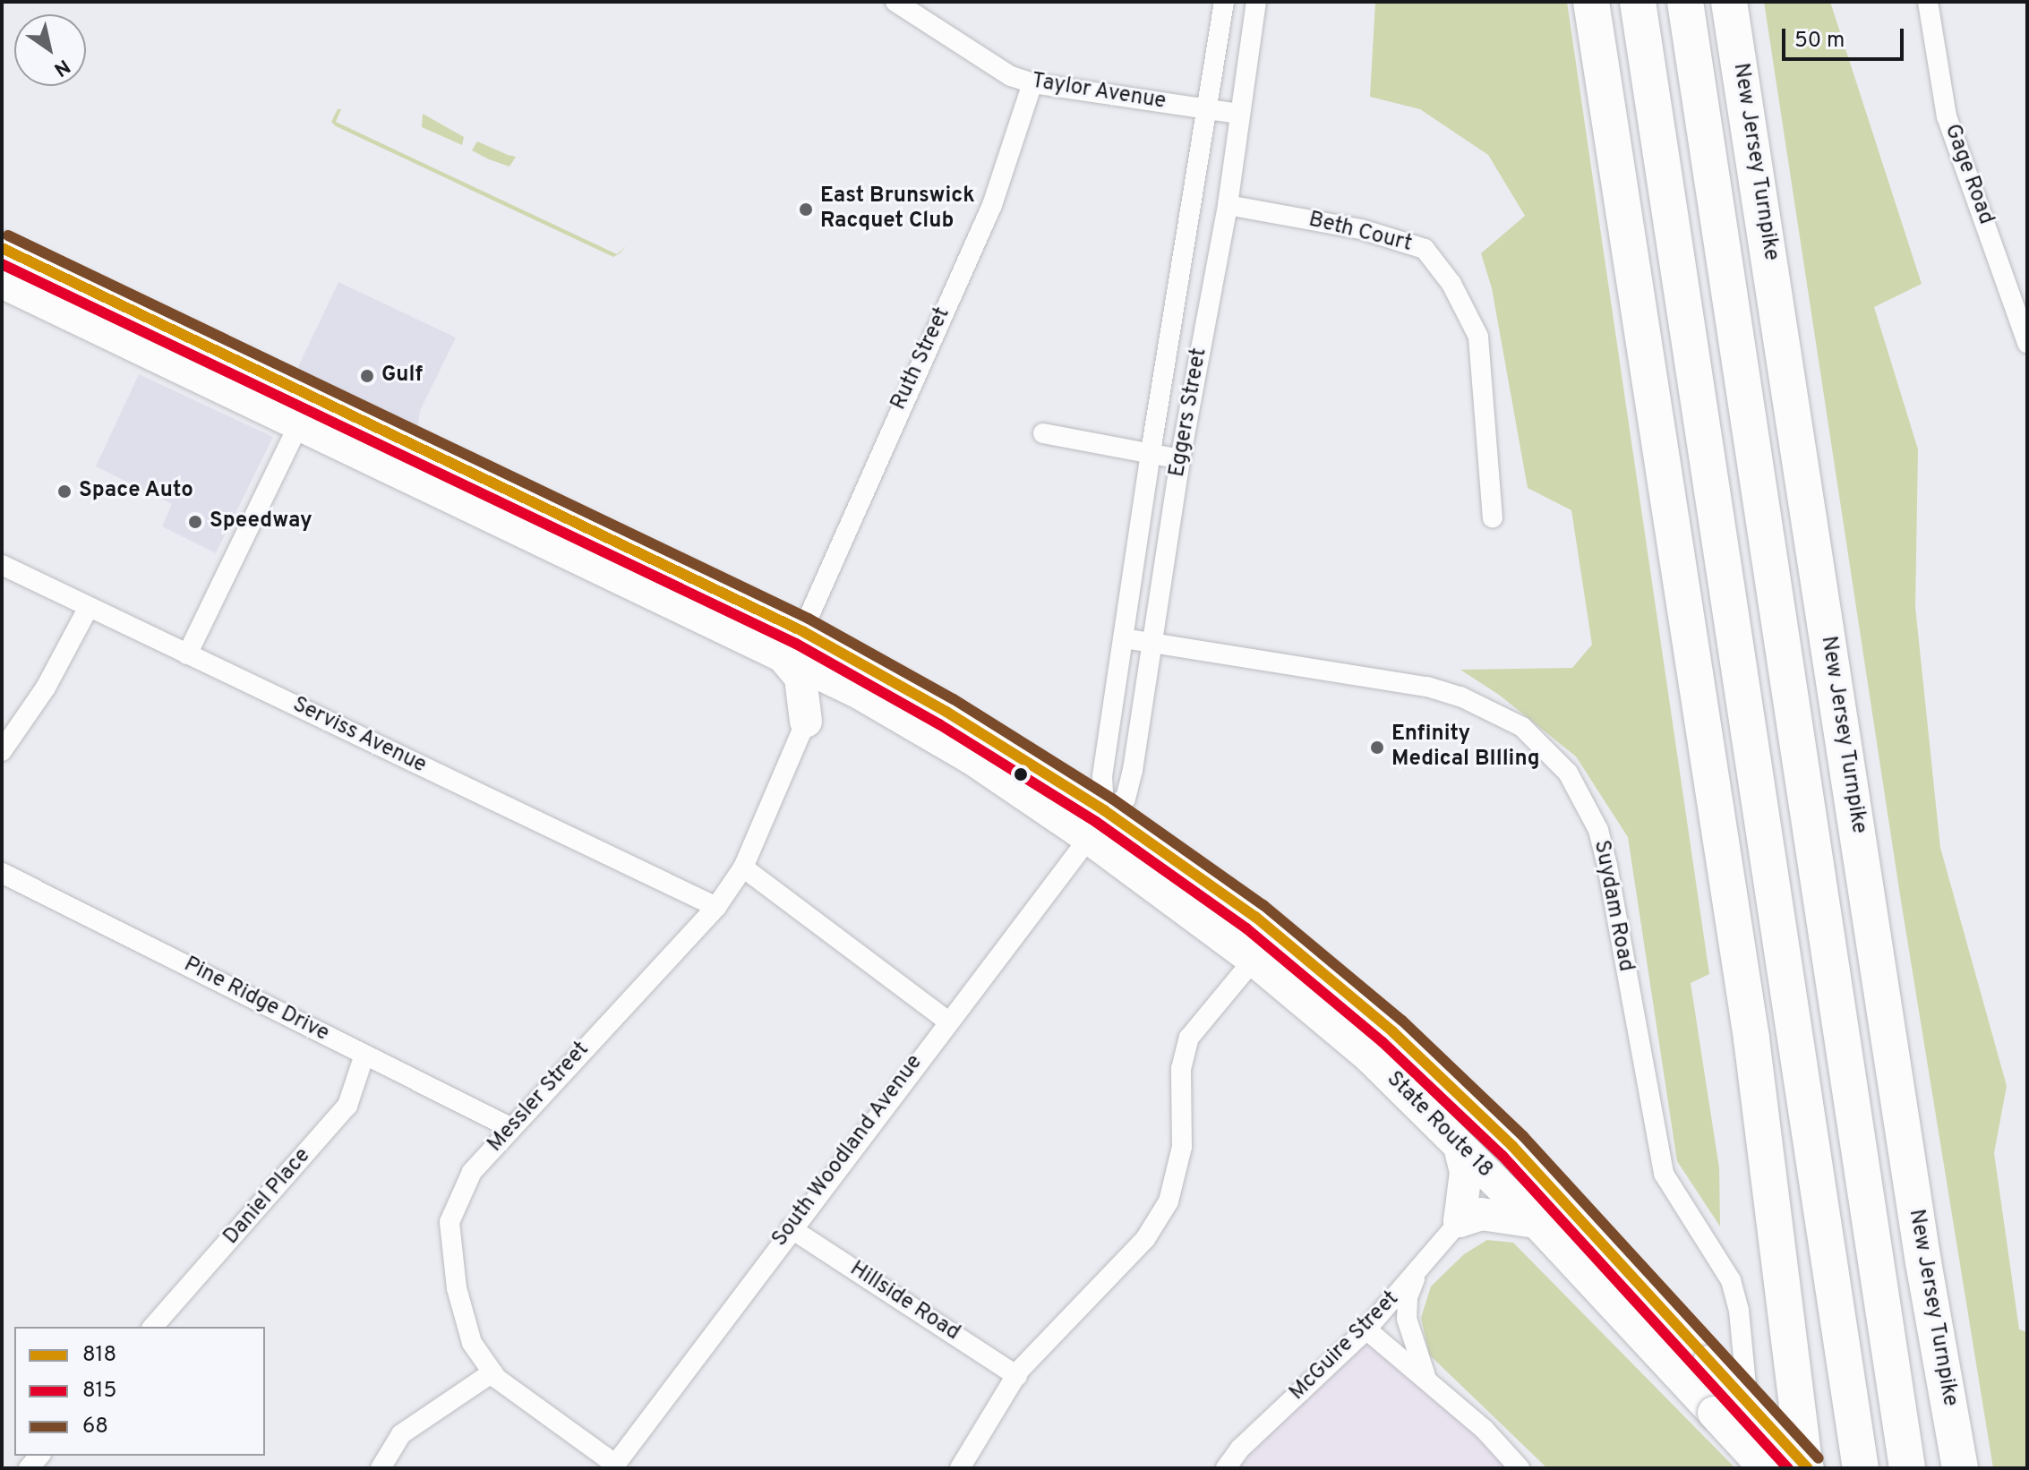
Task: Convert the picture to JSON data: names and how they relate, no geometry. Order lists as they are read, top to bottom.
{
  "streets": {
    "highway": ["New Jersey Turnpike", "State Route 18"],
    "street": [
      "Taylor Avenue",
      "Gage Road",
      "Beth Court",
      "Ruth Street",
      "Eggers Street",
      "Serviss Avenue",
      "Suydam Road",
      "Pine Ridge Drive",
      "Messler Street",
      "South Woodland Avenue",
      "Daniel Place",
      "Hillside Road",
      "McGuire Street"
    ]
  },
  "crossings": [
    ["Taylor Avenue", "Ruth Street"],
    ["Taylor Avenue", "Eggers Street"],
    ["Beth Court", "Eggers Street"],
    ["Ruth Street", "State Route 18"],
    ["Eggers Street", "Suydam Road"],
    ["Eggers Street", "State Route 18"],
    ["Eggers Street", "South Woodland Avenue"],
    ["Serviss Avenue", "Messler Street"],
    ["Pine Ridge Drive", "Messler Street"],
    ["Pine Ridge Drive", "Daniel Place"],
    ["Messler Street", "South Woodland Avenue"],
    ["State Route 18", "South Woodland Avenue"],
    ["South Woodland Avenue", "Hillside Road"]
  ],
  "places": [
    "East Brunswick Racquet Club",
    "Gulf",
    "Space Auto",
    "Speedway",
    "Enfinity Medical BIlling"
  ],
  "lines": ["transit line 68", "transit line 818", "transit line 815"],
  "legend": ["818", "815", "68"],
  "scale_bar": "50 m",
  "north": "bottom right"
}
